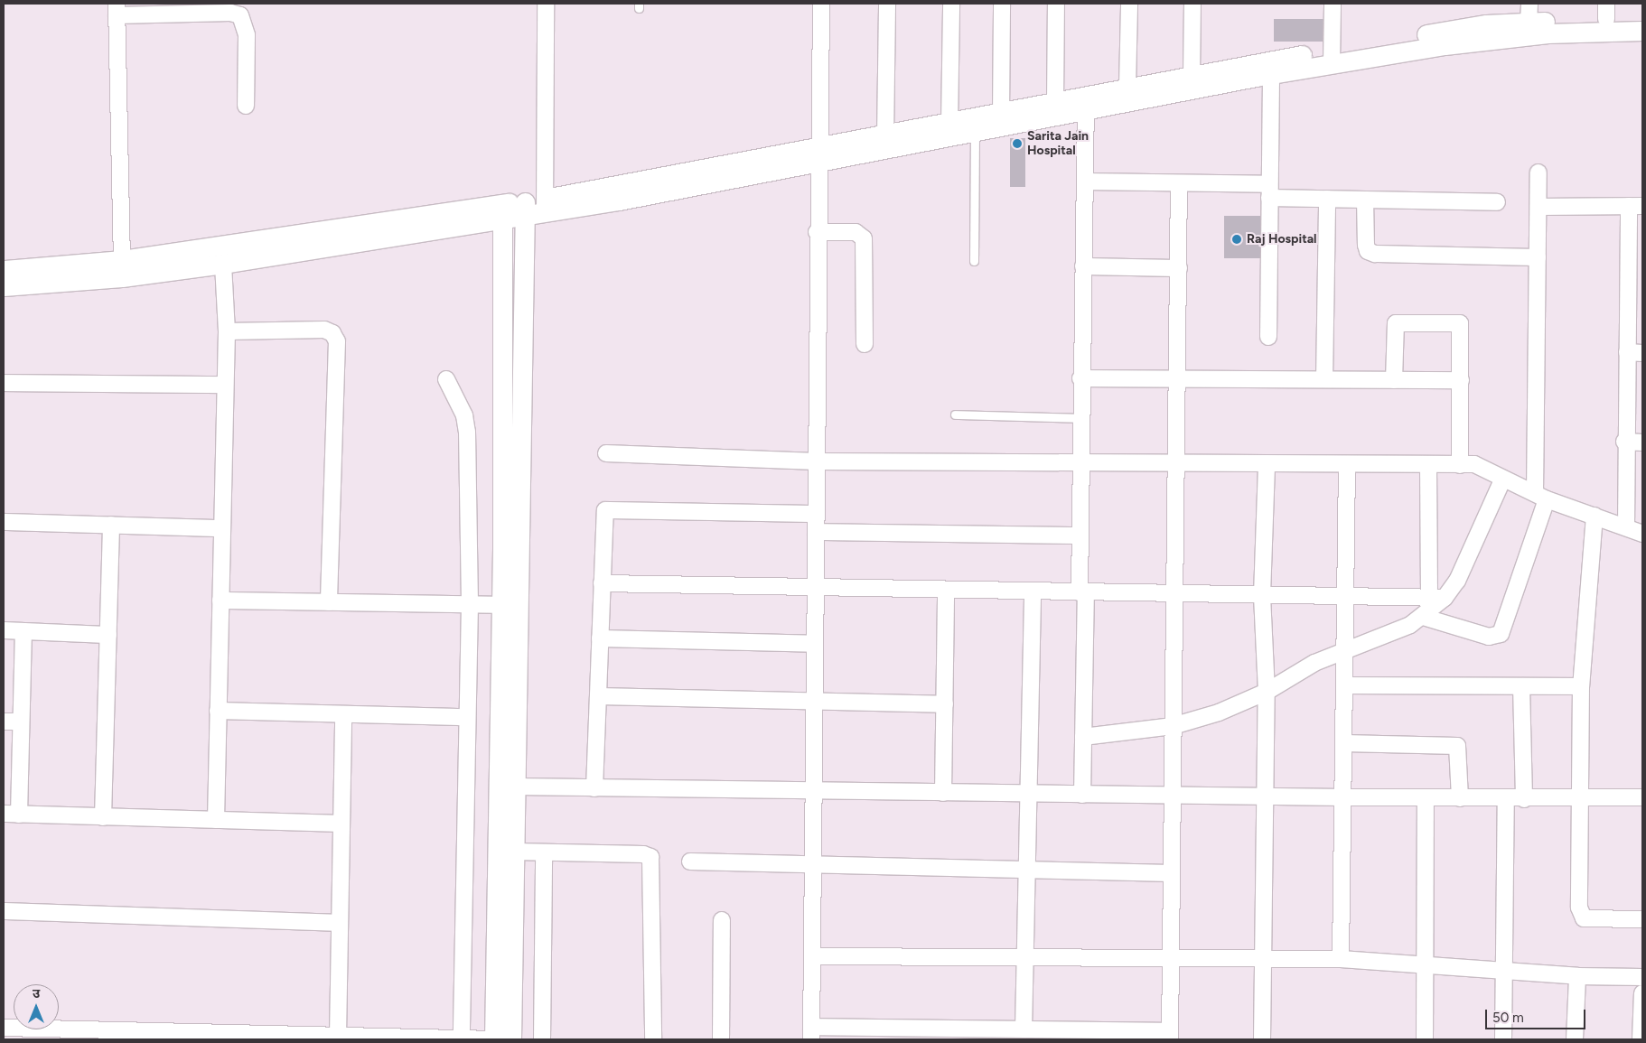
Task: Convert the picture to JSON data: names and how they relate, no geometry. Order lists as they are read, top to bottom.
{
  "places": ["Sarita Jain Hospital", "Raj Hospital"],
  "scale_bar": "50 m",
  "north": "top"
}
